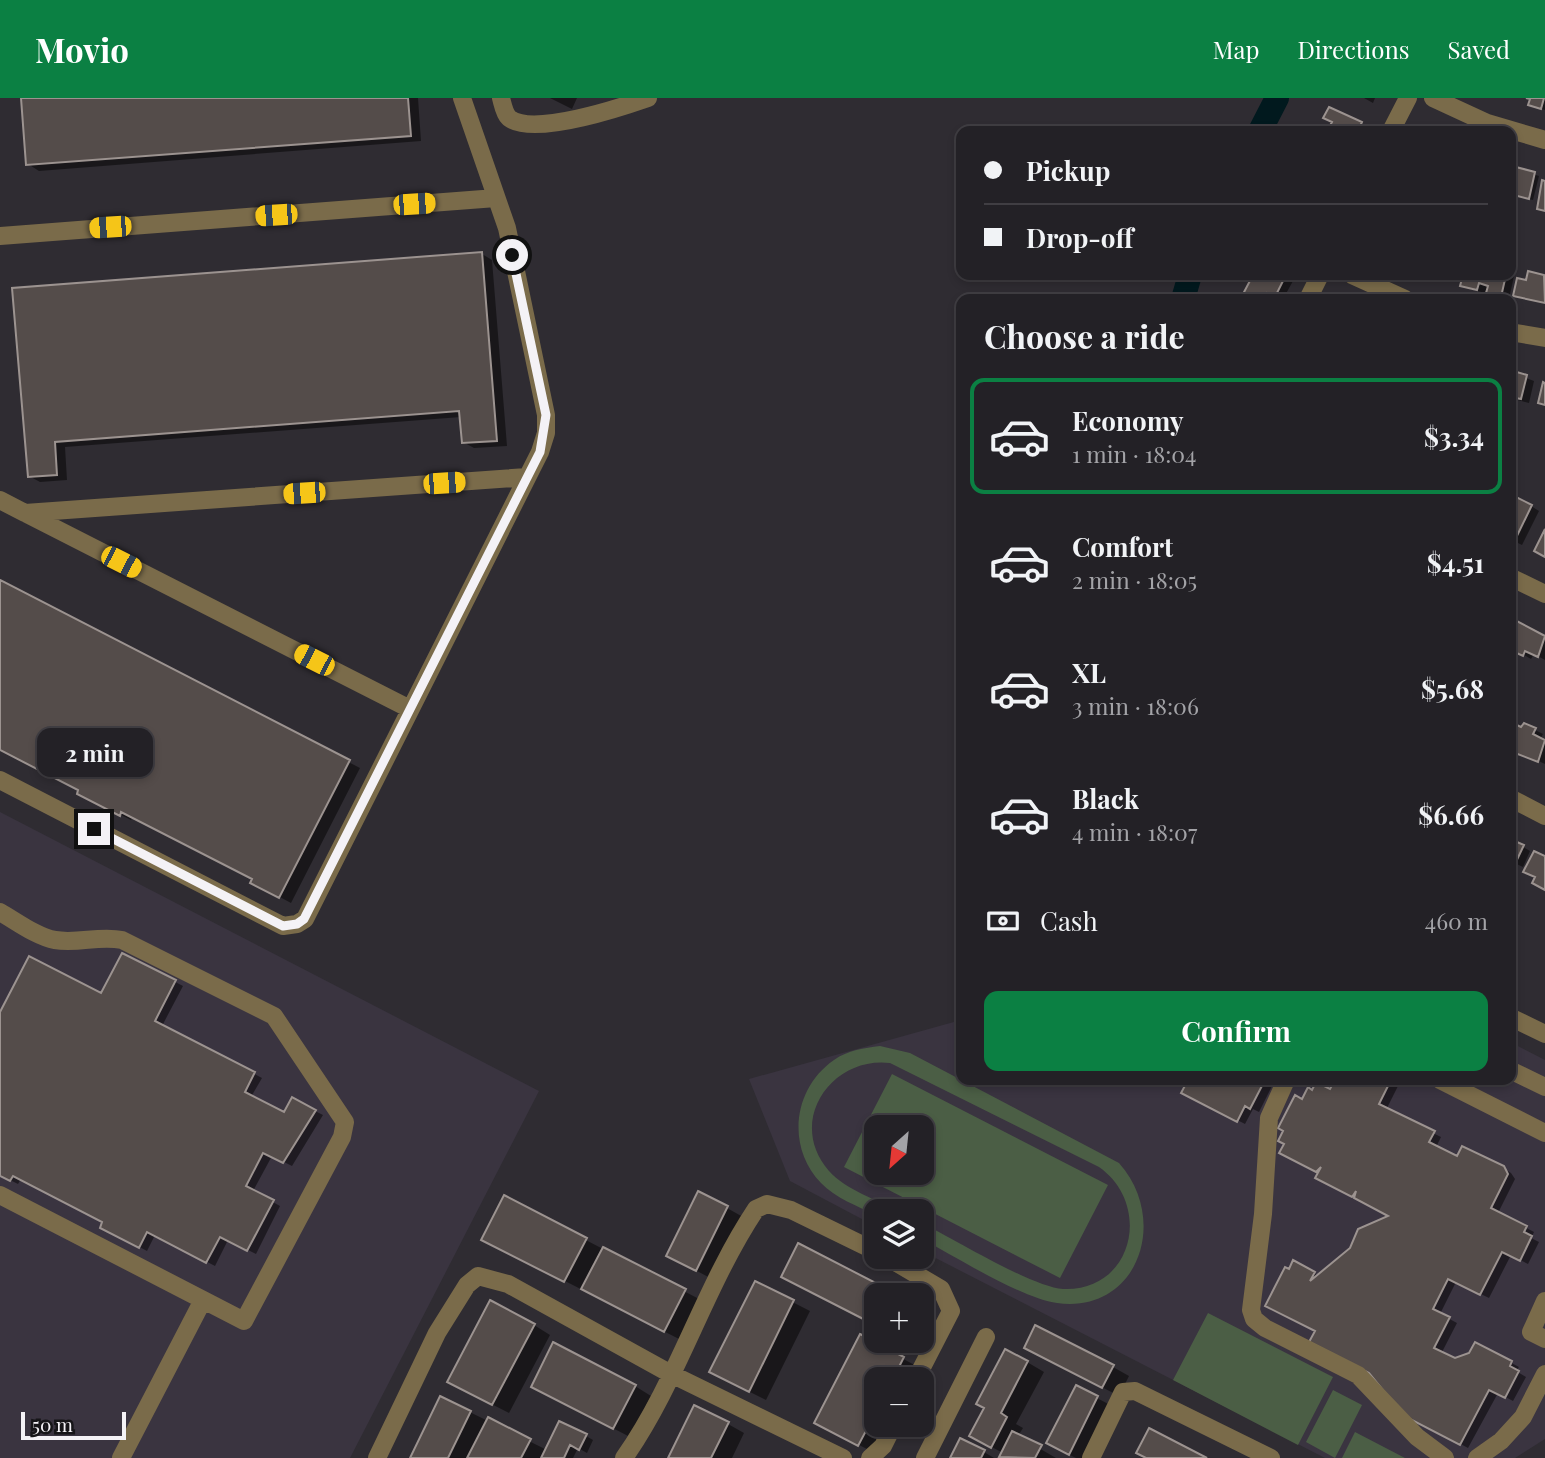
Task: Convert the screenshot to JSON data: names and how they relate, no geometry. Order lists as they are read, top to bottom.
{
  "scale_bar": "50 m",
  "north": "bottom left",
  "page": {
    "header": "Movio",
    "nav": ["Map", "Directions", "Saved"],
    "banner": ["Pickup", "Drop-off"],
    "heading": "Choose a ride",
    "list": [
      {
        "name": "Economy",
        "note": "1 min · 18:04",
        "value": "$3.34"
      },
      {
        "name": "Comfort",
        "note": "2 min · 18:05",
        "value": "$4.51"
      },
      {
        "name": "XL",
        "note": "3 min · 18:06",
        "value": "$5.68"
      },
      {
        "name": "Black",
        "note": "4 min · 18:07",
        "value": "$6.66"
      }
    ],
    "bubble": "2 min",
    "pay": ["Cash", "460 m"],
    "buttons": "Confirm",
    "map_buttons": ["+", "−"],
    "scale": "50 m"
  }
}
